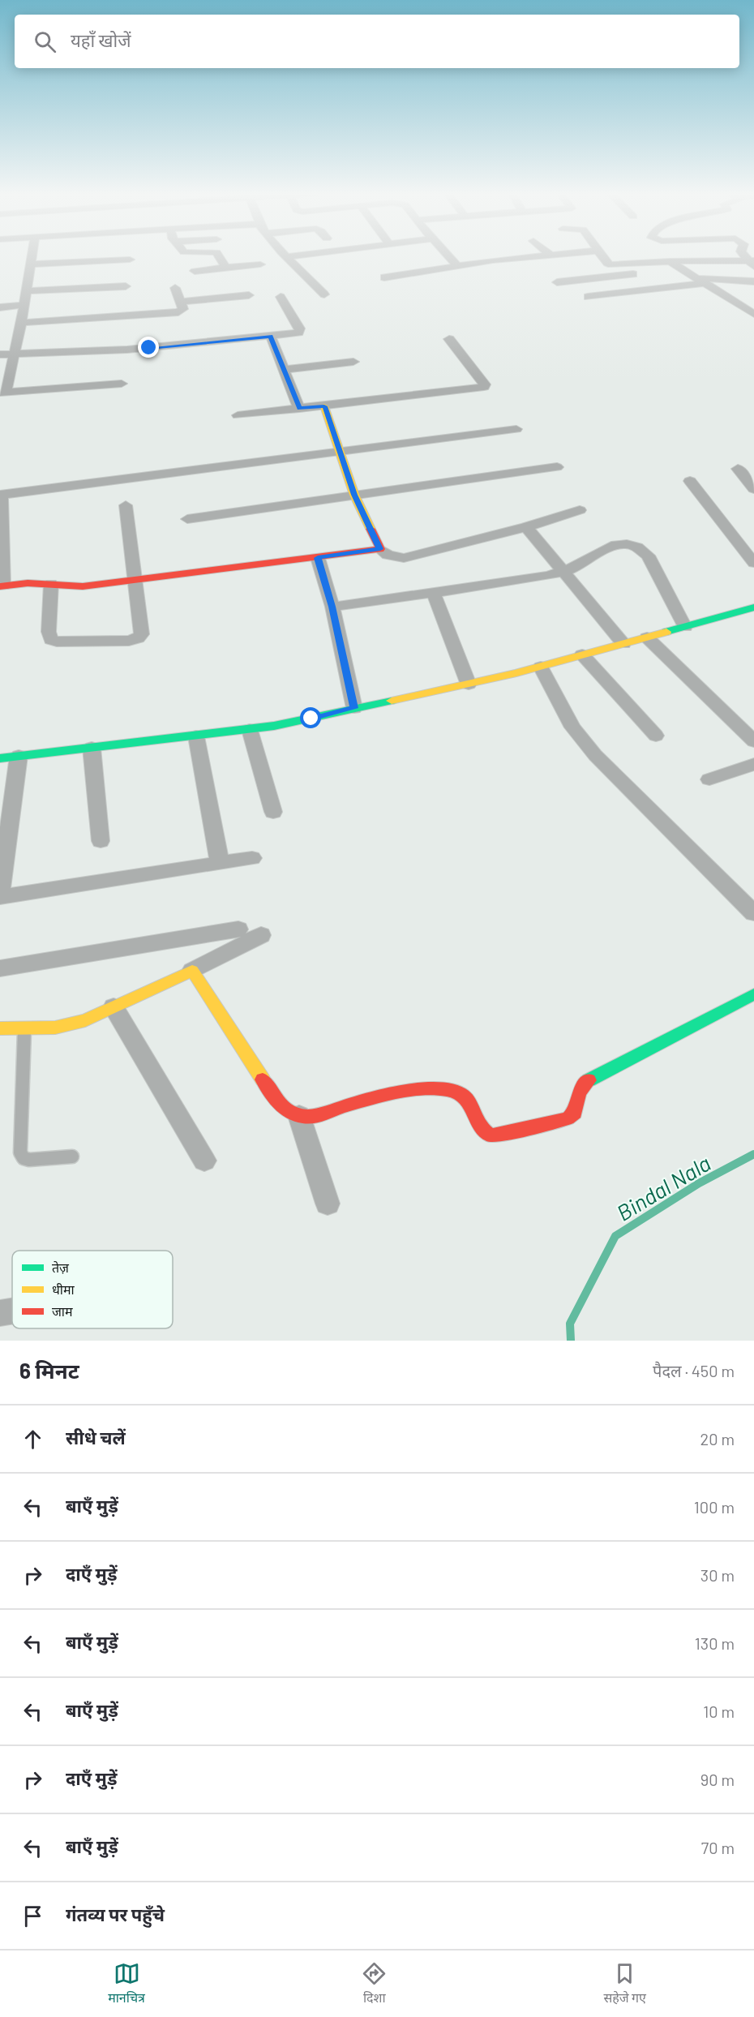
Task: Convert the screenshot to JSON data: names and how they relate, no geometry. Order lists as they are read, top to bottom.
{
  "water": ["Bindal Nala"],
  "legend": ["तेज़", "धीमा", "जाम"],
  "page": {
    "search": "यहाँ खोजें",
    "heading": ["6 मिनट", "पैदल · 450 m"],
    "list": [
      ["सीधे चलें", "20 m"],
      ["बाएँ मुड़ें", "100 m"],
      ["दाएँ मुड़ें", "30 m"],
      ["बाएँ मुड़ें", "130 m"],
      ["बाएँ मुड़ें", "10 m"],
      ["दाएँ मुड़ें", "90 m"],
      ["बाएँ मुड़ें", "70 m"],
      "गंतव्य पर पहुँचे"
    ],
    "nav": ["मानचित्र", "दिशा", "सहेजे गए"]
  }
}
